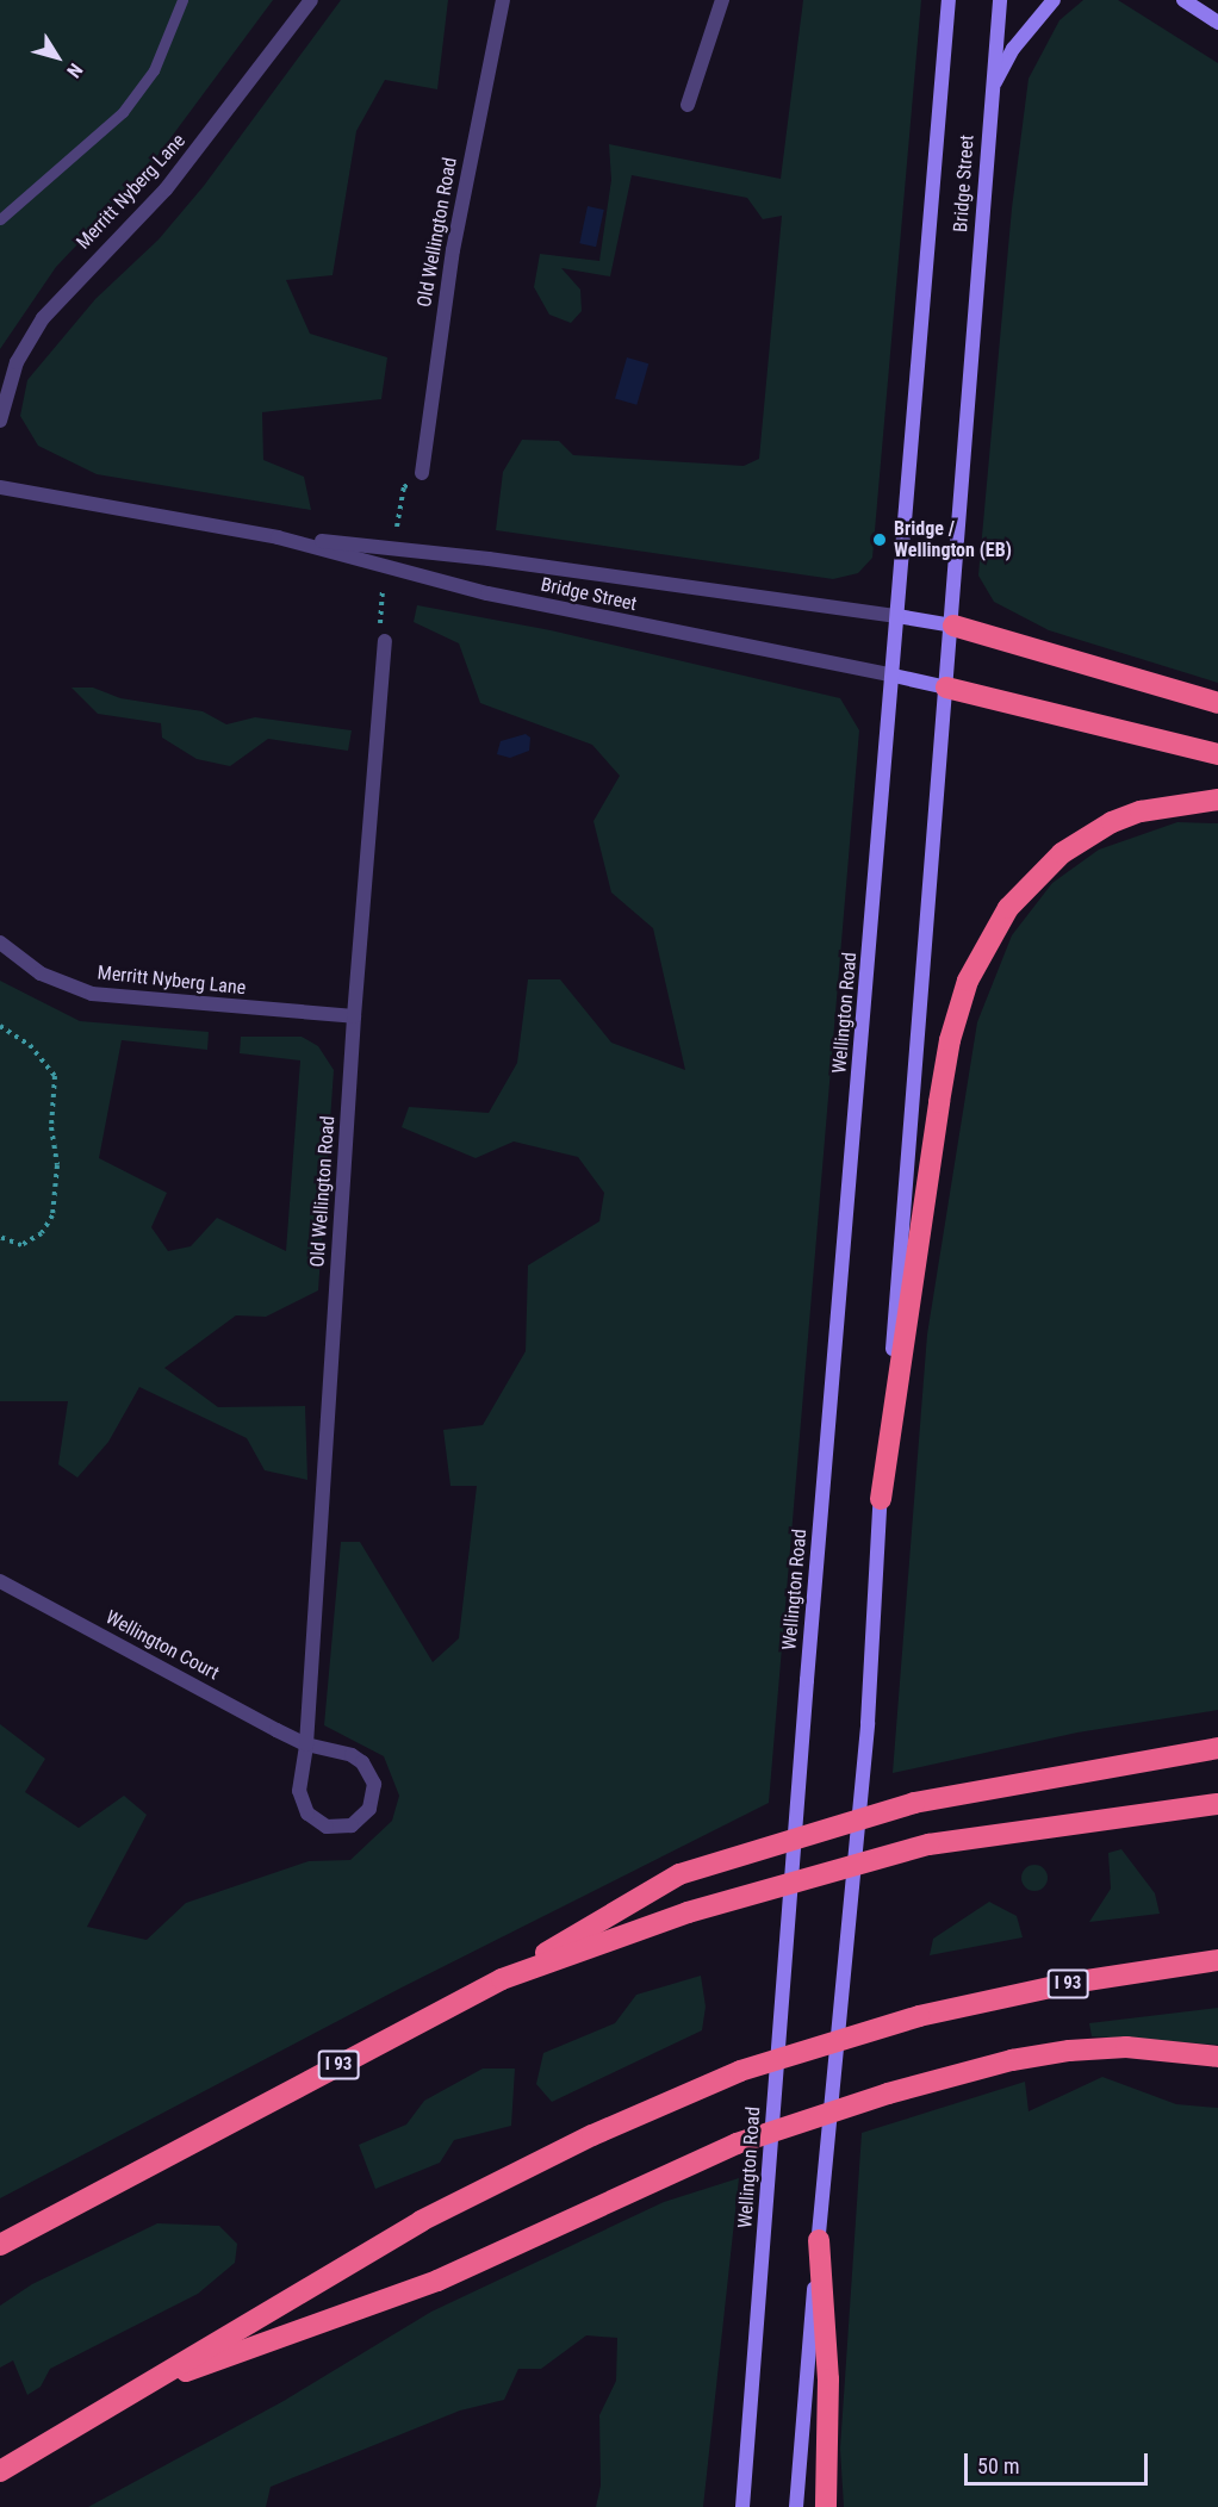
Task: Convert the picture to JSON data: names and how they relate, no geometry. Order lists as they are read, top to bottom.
{
  "streets": {
    "highway": ["I 93"],
    "main road": ["Bridge Street", "Wellington Road"],
    "street": ["Merritt Nyberg Lane", "Old Wellington Road", "Wellington Court"]
  },
  "crossings": [
    ["Bridge Street", "Wellington Road"],
    ["Merritt Nyberg Lane", "Old Wellington Road"],
    ["Old Wellington Road", "Wellington Court"]
  ],
  "places": ["Bridge / Wellington (EB)"],
  "scale_bar": "50 m",
  "north": "bottom right"
}
